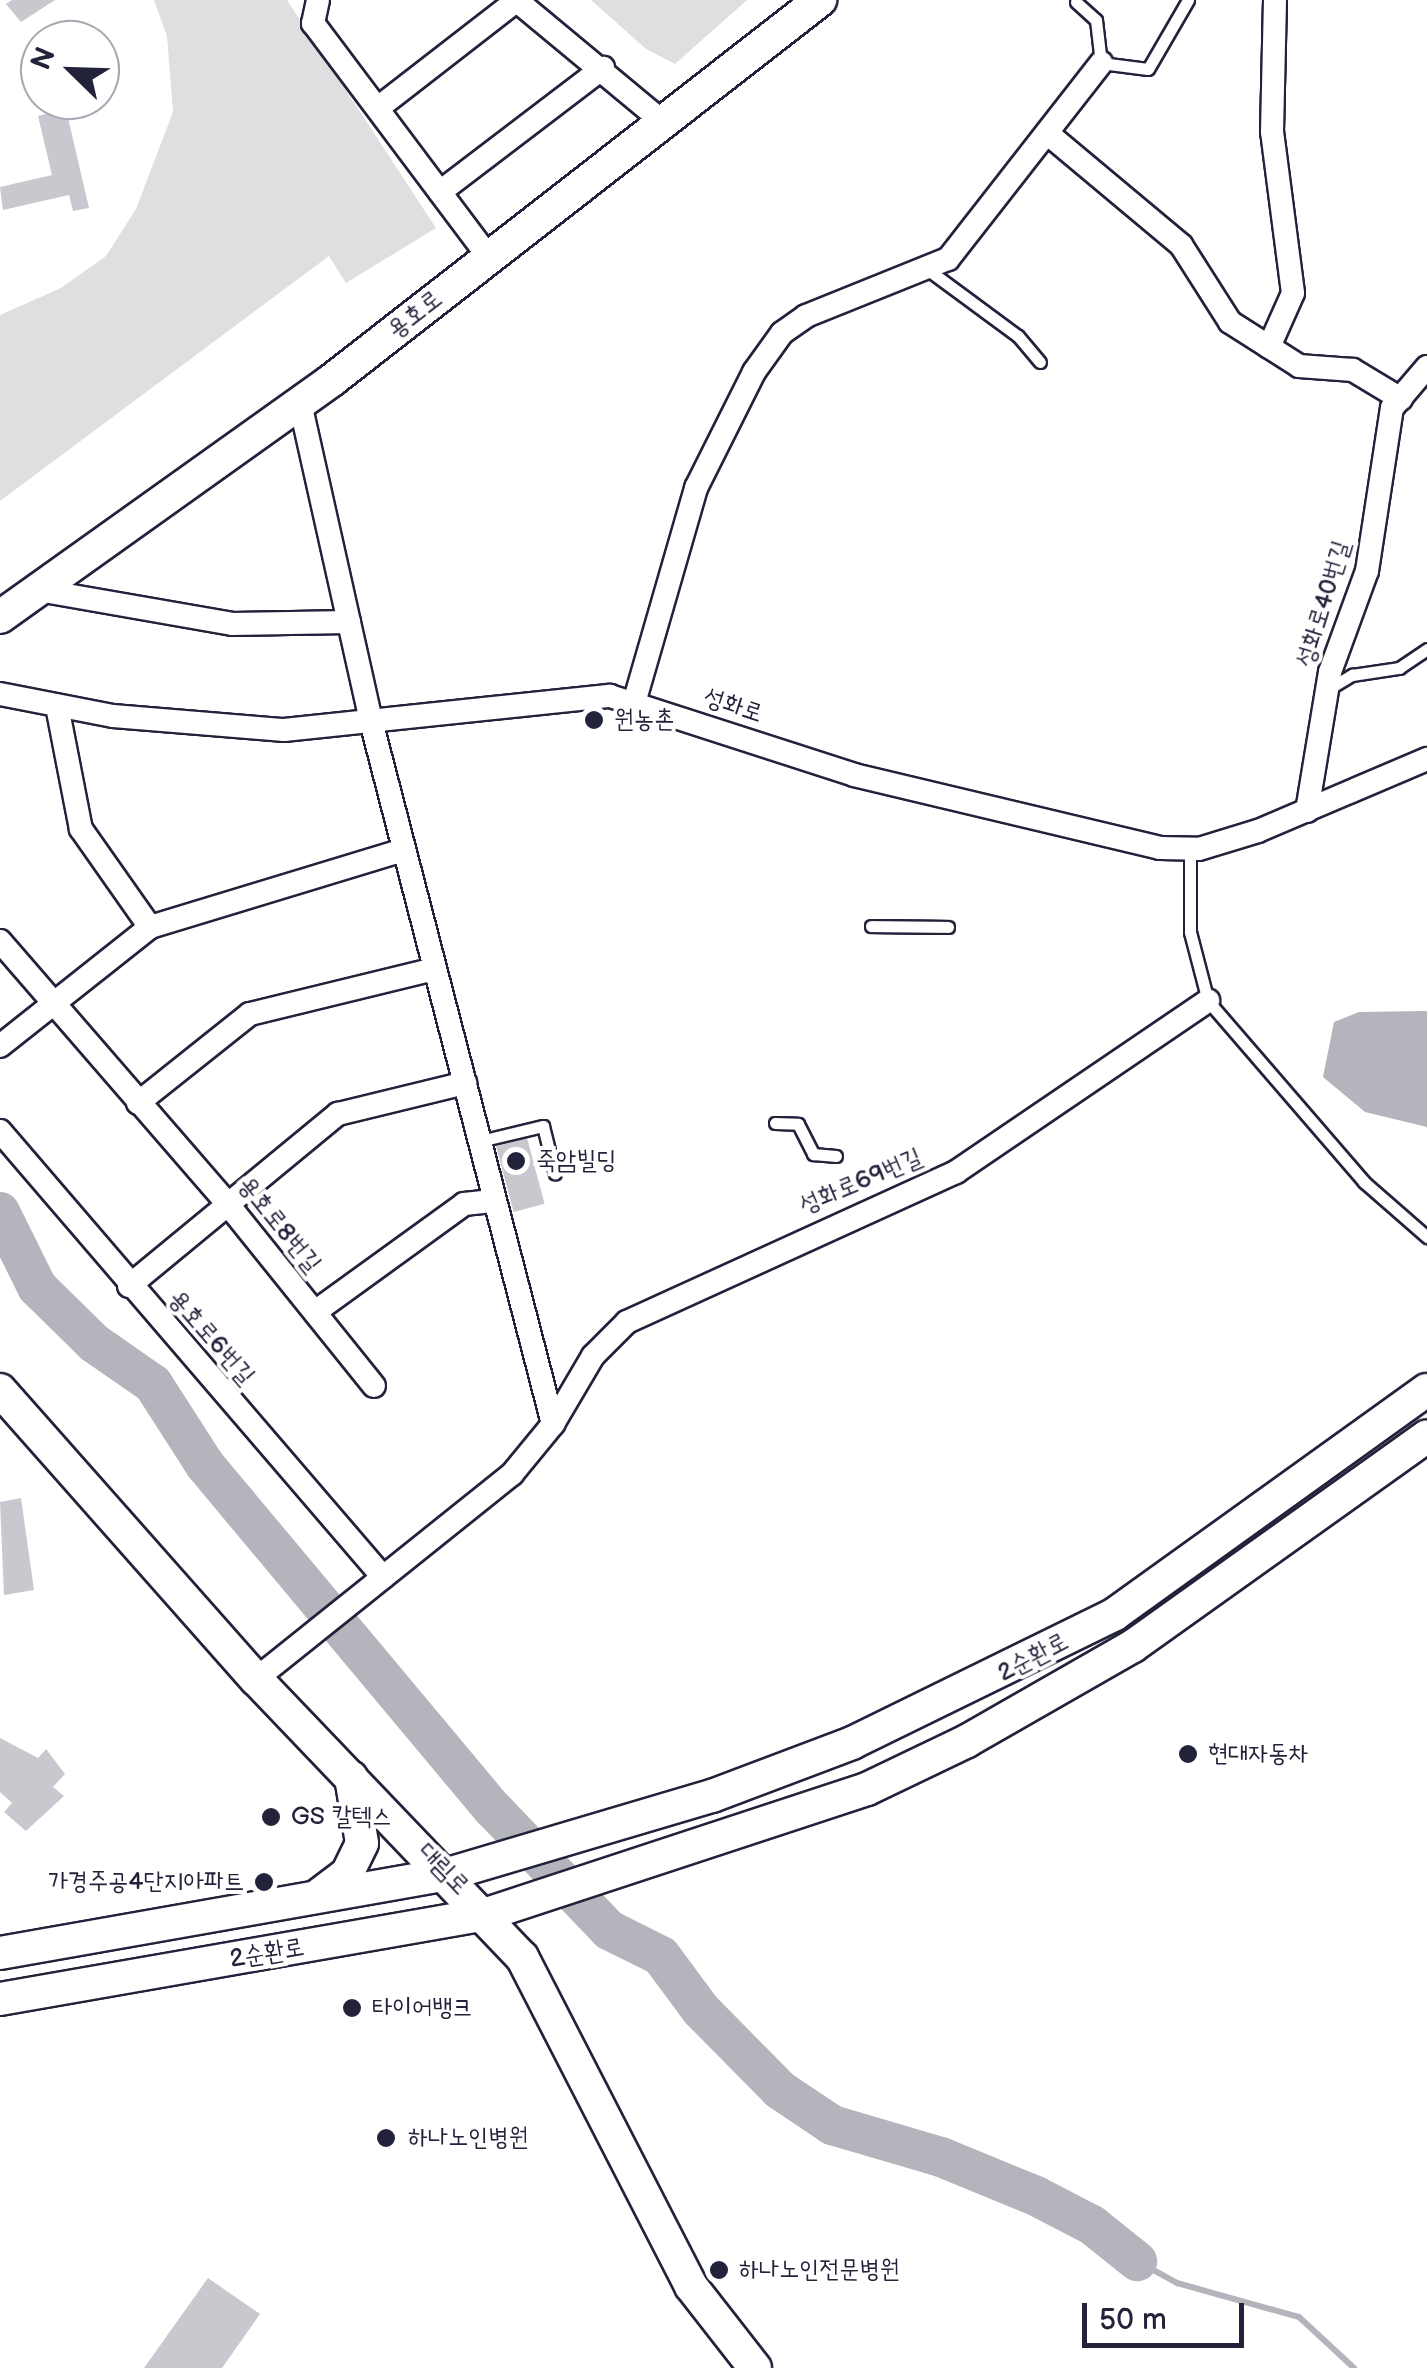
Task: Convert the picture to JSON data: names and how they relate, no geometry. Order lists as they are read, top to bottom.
{
  "streets": {
    "street": [
      "용호로",
      "성화로40번길",
      "성화로",
      "성화로69번길",
      "용호로8번길",
      "용호로6번길",
      "2순환로",
      "대림로"
    ]
  },
  "crossings": [
    ["성화로40번길", "성화로"],
    ["성화로69번길", "용호로6번길"],
    ["성화로69번길", "대림로"],
    ["2순환로", "대림로"]
  ],
  "places": [
    "원농촌",
    "죽암빌딩",
    "현대자동차",
    "GS 칼텍스",
    "가경주공4단지아파트",
    "타이어뱅크",
    "하나노인병원",
    "하나노인전문병원"
  ],
  "scale_bar": "50 m",
  "north": "top left"
}
